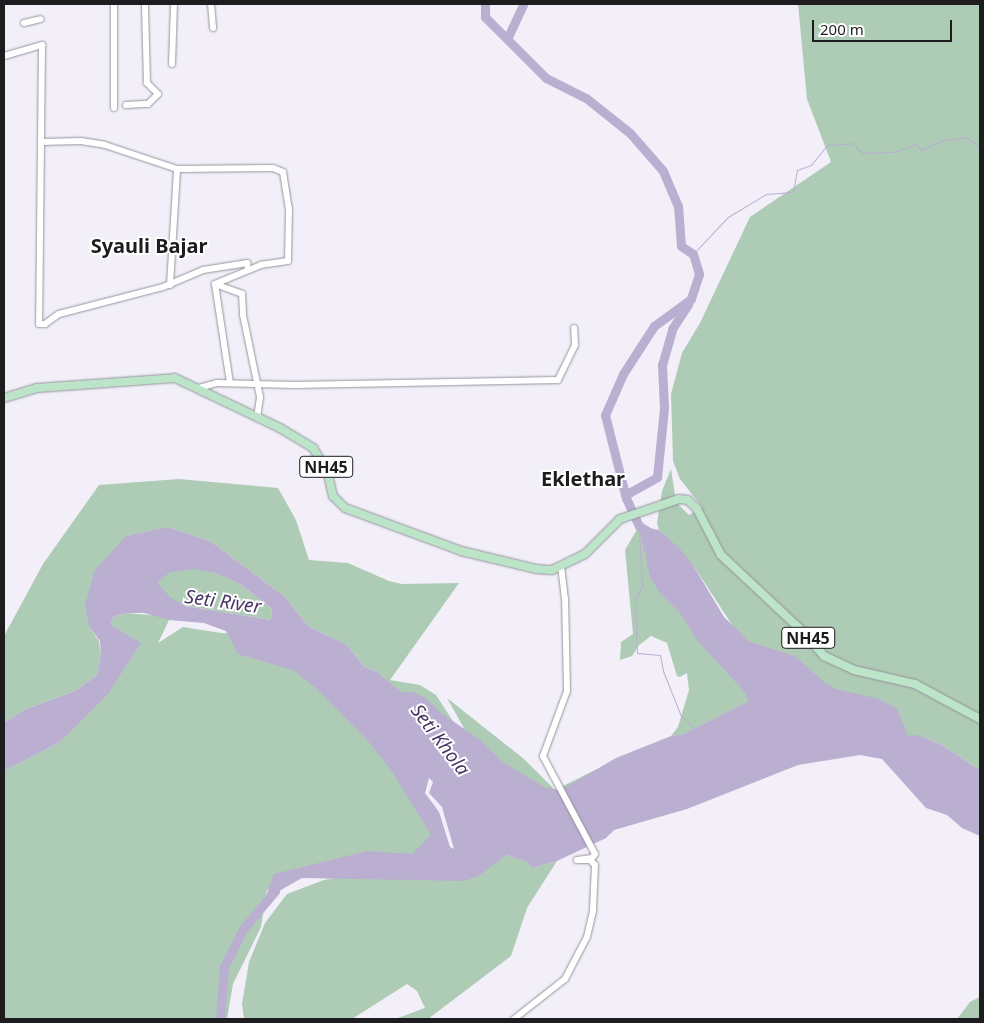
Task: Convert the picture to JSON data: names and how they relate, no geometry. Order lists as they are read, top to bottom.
{
  "streets": {
    "main road": ["NH45"]
  },
  "districts": ["Syauli Bajar", "Eklethar"],
  "water": ["Seti River", "Seti Khola"],
  "scale_bar": "200 m"
}
